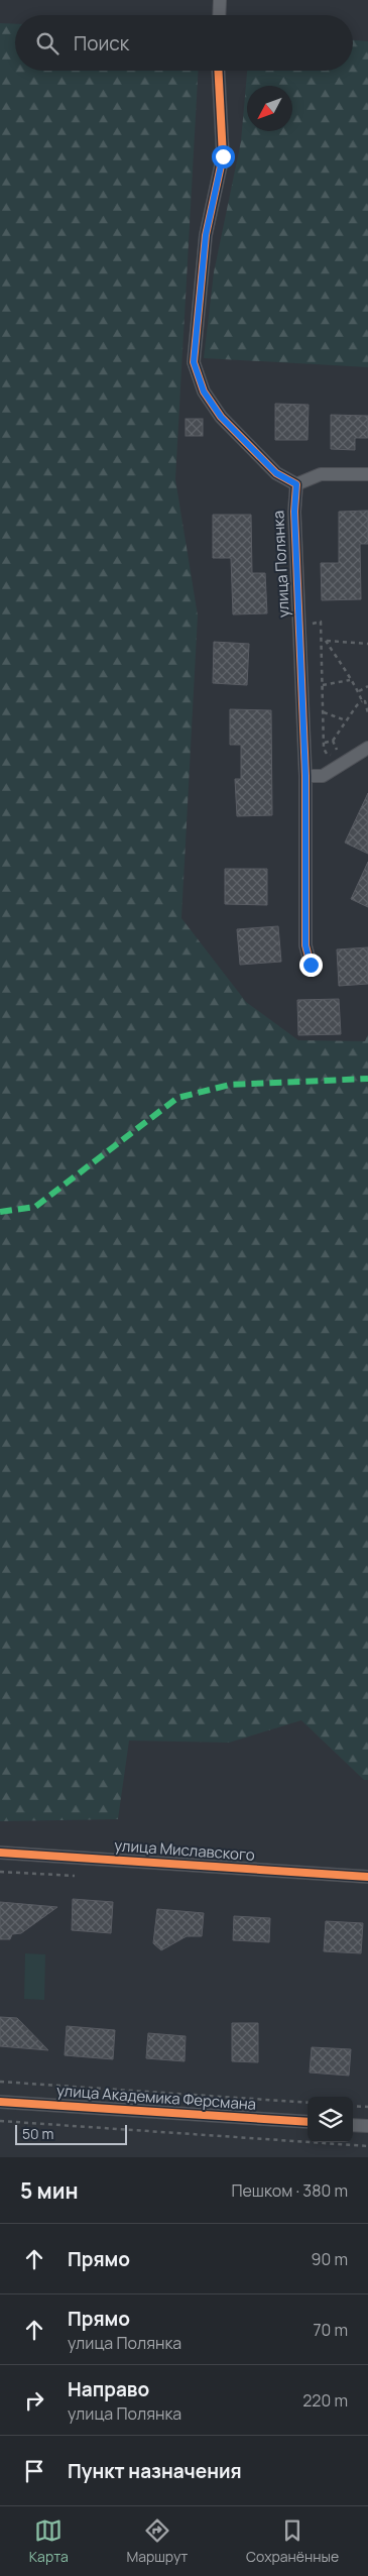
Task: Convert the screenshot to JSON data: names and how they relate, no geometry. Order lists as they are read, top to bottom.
{
  "streets": {
    "street": ["улица Полянка", "улица Миславского", "улица Академика Ферсмана"]
  },
  "scale_bar": "50 m",
  "north": "bottom left",
  "page": {
    "search": "Поиск",
    "scale": "50 m",
    "heading": ["5 мин", "Пешком · 380 m"],
    "list": [
      ["Прямо", "90 m"],
      ["Прямо", "улица Полянка", "70 m"],
      ["Направо", "улица Полянка", "220 m"],
      "Пункт назначения"
    ],
    "nav": ["Карта", "Маршрут", "Сохранённые"]
  }
}
